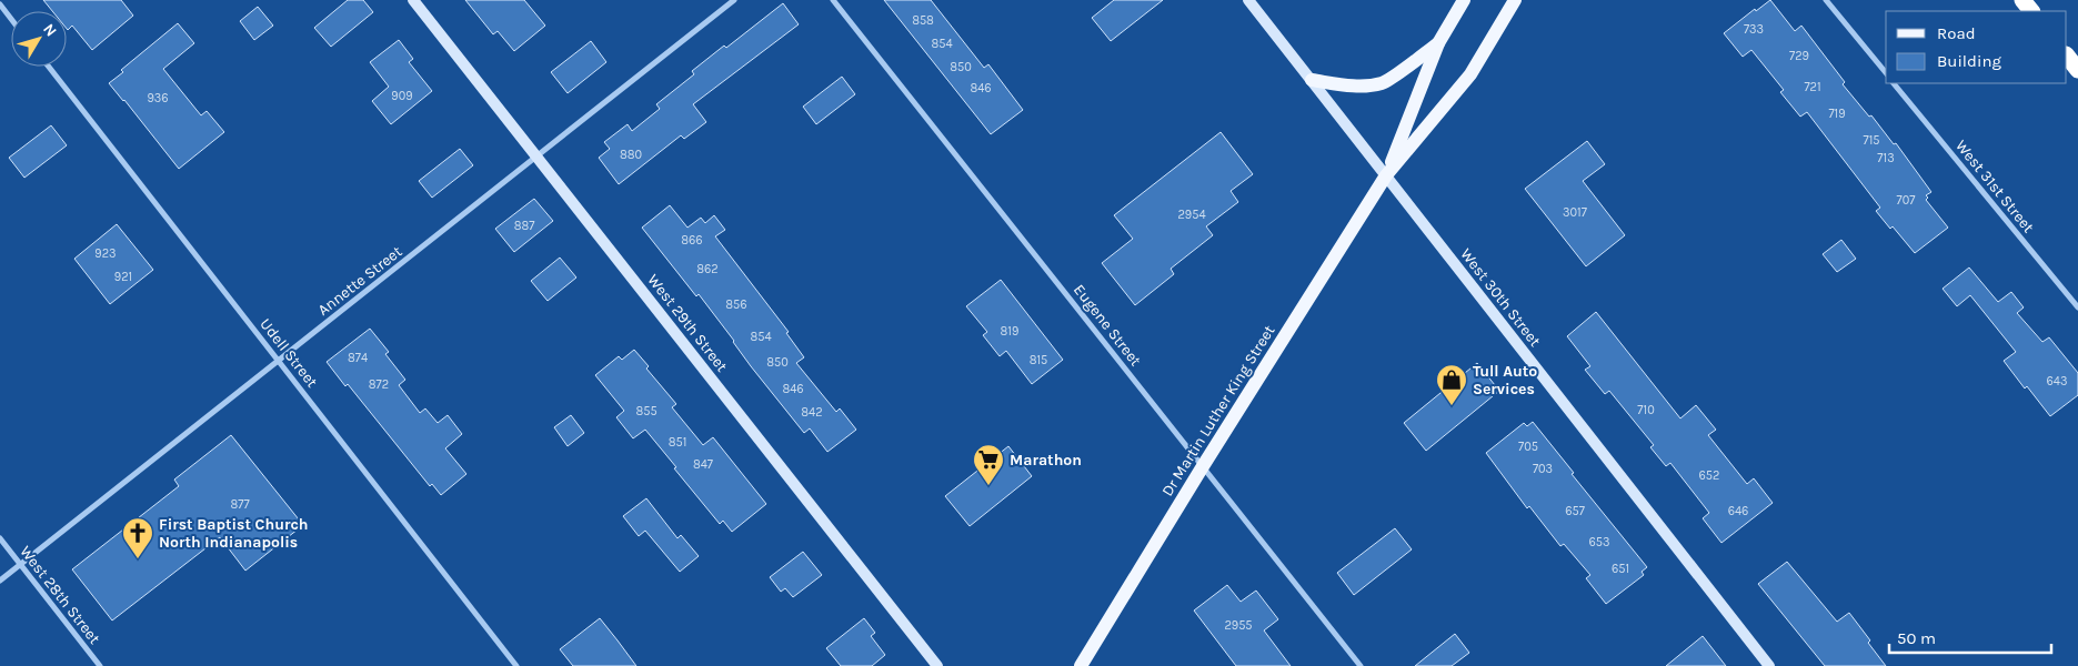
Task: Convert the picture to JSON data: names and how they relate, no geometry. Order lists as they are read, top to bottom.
{
  "streets": {
    "main road": ["West 30th Street", "West 29th Street", "Dr Martin Luther King Street"],
    "street": [
      "West 31st Street",
      "Annette Street",
      "Eugene Street",
      "Udell Street",
      "West 28th Street"
    ]
  },
  "crossings": [
    ["Annette Street", "West 29th Street"],
    ["Annette Street", "Udell Street"],
    ["Annette Street", "West 28th Street"],
    ["West 30th Street", "Dr Martin Luther King Street"],
    ["Eugene Street", "Dr Martin Luther King Street"]
  ],
  "places": {
    "shop": ["Tull Auto Services"],
    "supermarket": ["Marathon"],
    "church": ["First Baptist Church North Indianapolis"]
  },
  "house_numbers": [
    "858",
    "733",
    "854",
    "729",
    "850",
    "721",
    "846",
    "909",
    "936",
    "719",
    "715",
    "880",
    "713",
    "707",
    "3017",
    "2954",
    "887",
    "866",
    "923",
    "862",
    "921",
    "856",
    "819",
    "854",
    "874",
    "815",
    "850",
    "643",
    "872",
    "846",
    "710",
    "855",
    "842",
    "851",
    "705",
    "847",
    "703",
    "652",
    "877",
    "657",
    "646",
    "653",
    "651",
    "2955"
  ],
  "legend": ["Road", "Building"],
  "scale_bar": "50 m",
  "north": "top right"
}
